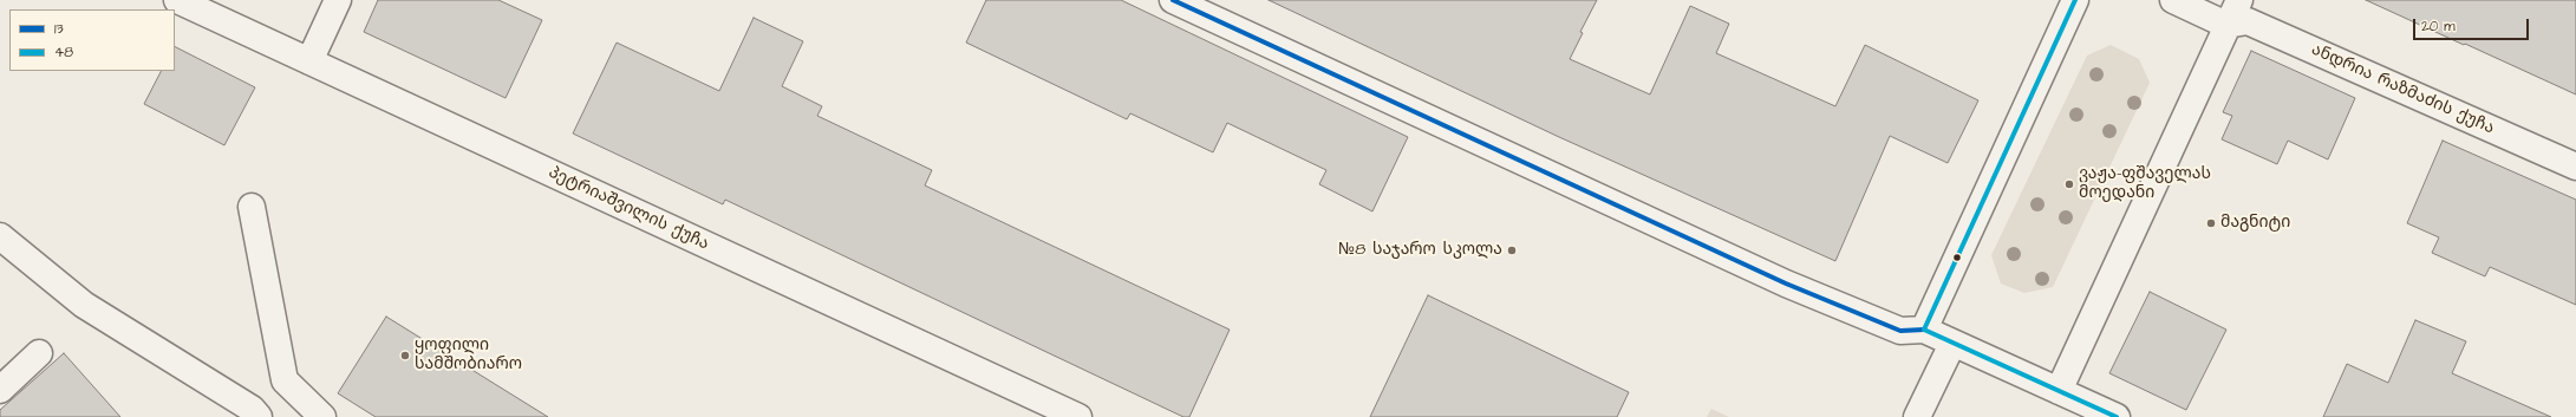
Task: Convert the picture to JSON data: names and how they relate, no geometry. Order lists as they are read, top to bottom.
{
  "streets": {
    "street": ["ანდრია რაზმაძის ქუჩა", "პეტრიაშვილის ქუჩა"]
  },
  "places": [
    "ვაჟა-ფშაველას მოედანი",
    "მაგნიტი",
    "№8 საჯარო სკოლა",
    "ყოფილი სამშობიარო"
  ],
  "lines": ["transit line 13", "transit line 48"],
  "legend": ["13", "48"],
  "scale_bar": "20 m"
}
